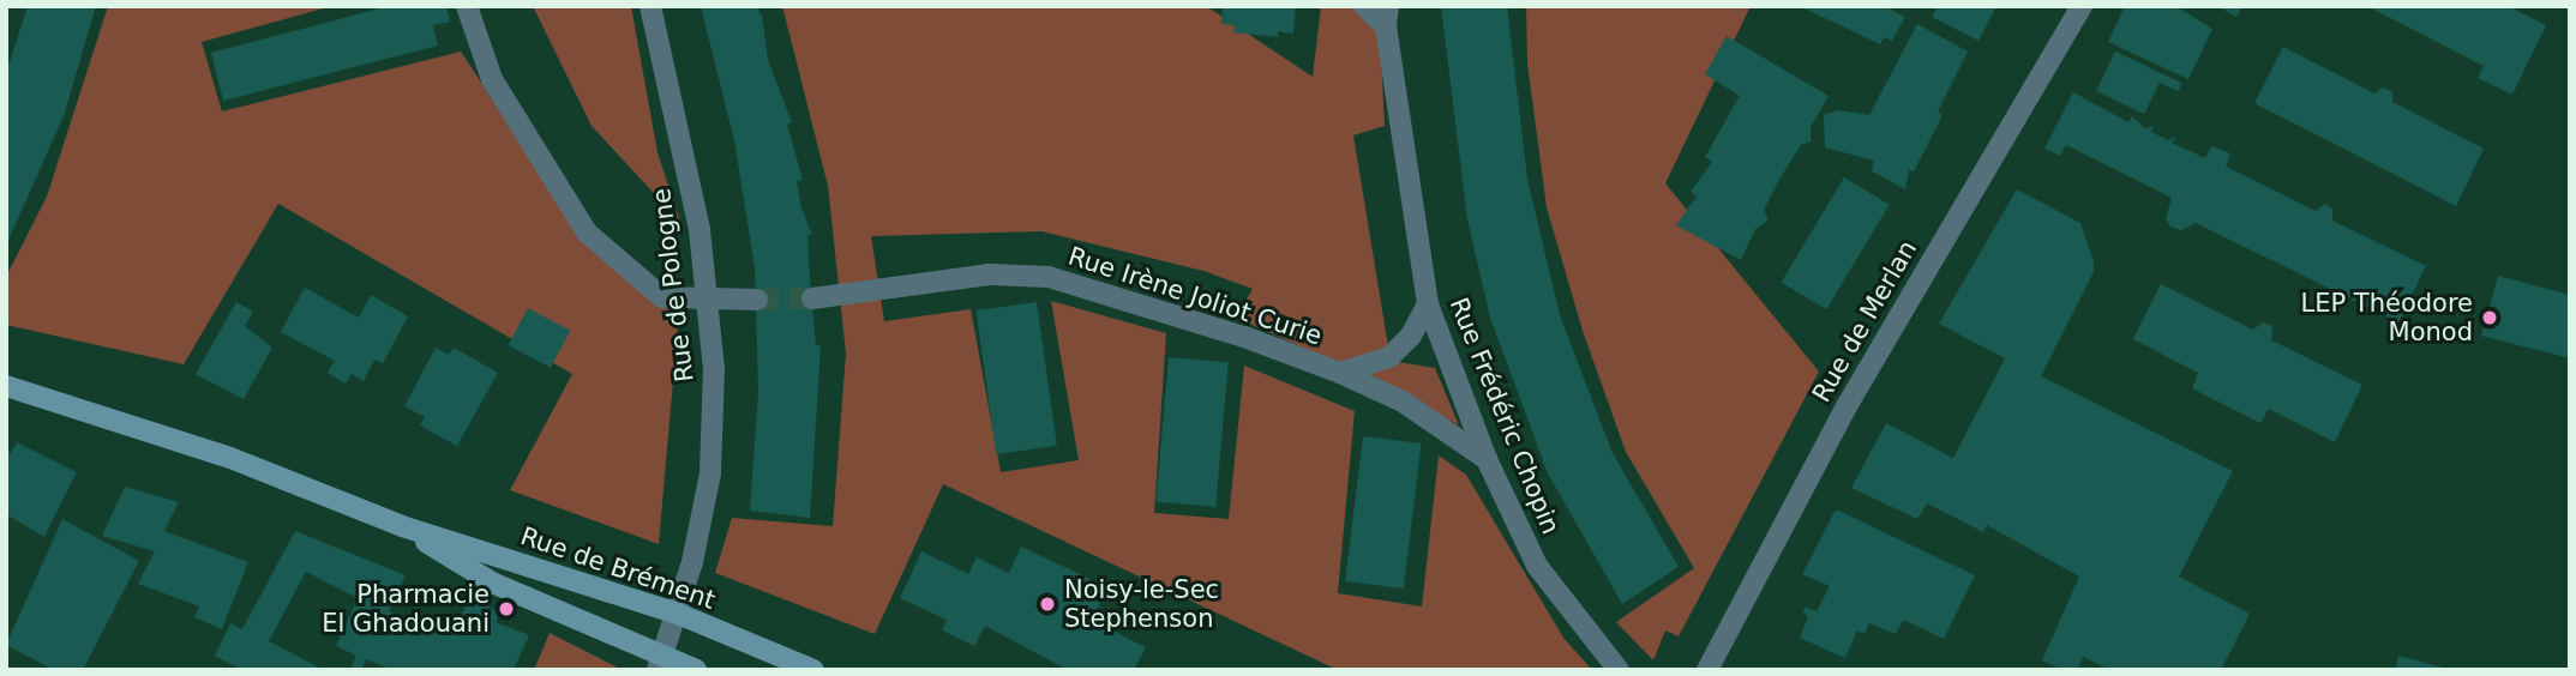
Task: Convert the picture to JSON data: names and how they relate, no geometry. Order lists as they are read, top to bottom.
{
  "streets": {
    "main road": ["Rue de Brément"],
    "street": [
      "Rue de Pologne",
      "Rue Irène Joliot Curie",
      "Rue de Merlan",
      "Rue Frédéric Chopin"
    ]
  },
  "crossings": [
    ["Rue de Pologne", "Rue de Brément"],
    ["Rue Irène Joliot Curie", "Rue Frédéric Chopin"]
  ],
  "places": ["LEP Théodore Monod", "Noisy-le-Sec Stephenson", "Pharmacie El Ghadouani"]
}
